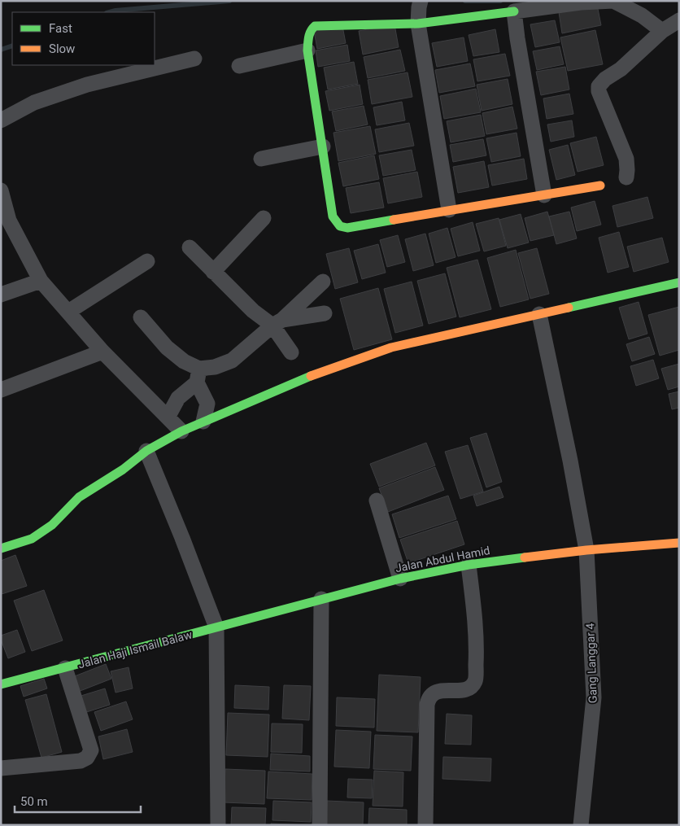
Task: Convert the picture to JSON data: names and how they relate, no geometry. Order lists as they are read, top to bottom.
{
  "streets": {
    "street": ["Jalan Abdul Hamid", "Jalan Haji Ismail Balaw", "Gang Langgar 4"]
  },
  "crossings": [
    ["Jalan Abdul Hamid", "Jalan Haji Ismail Balaw"],
    ["Jalan Abdul Hamid", "Gang Langgar 4"]
  ],
  "legend": ["Fast", "Slow"],
  "scale_bar": "50 m"
}
